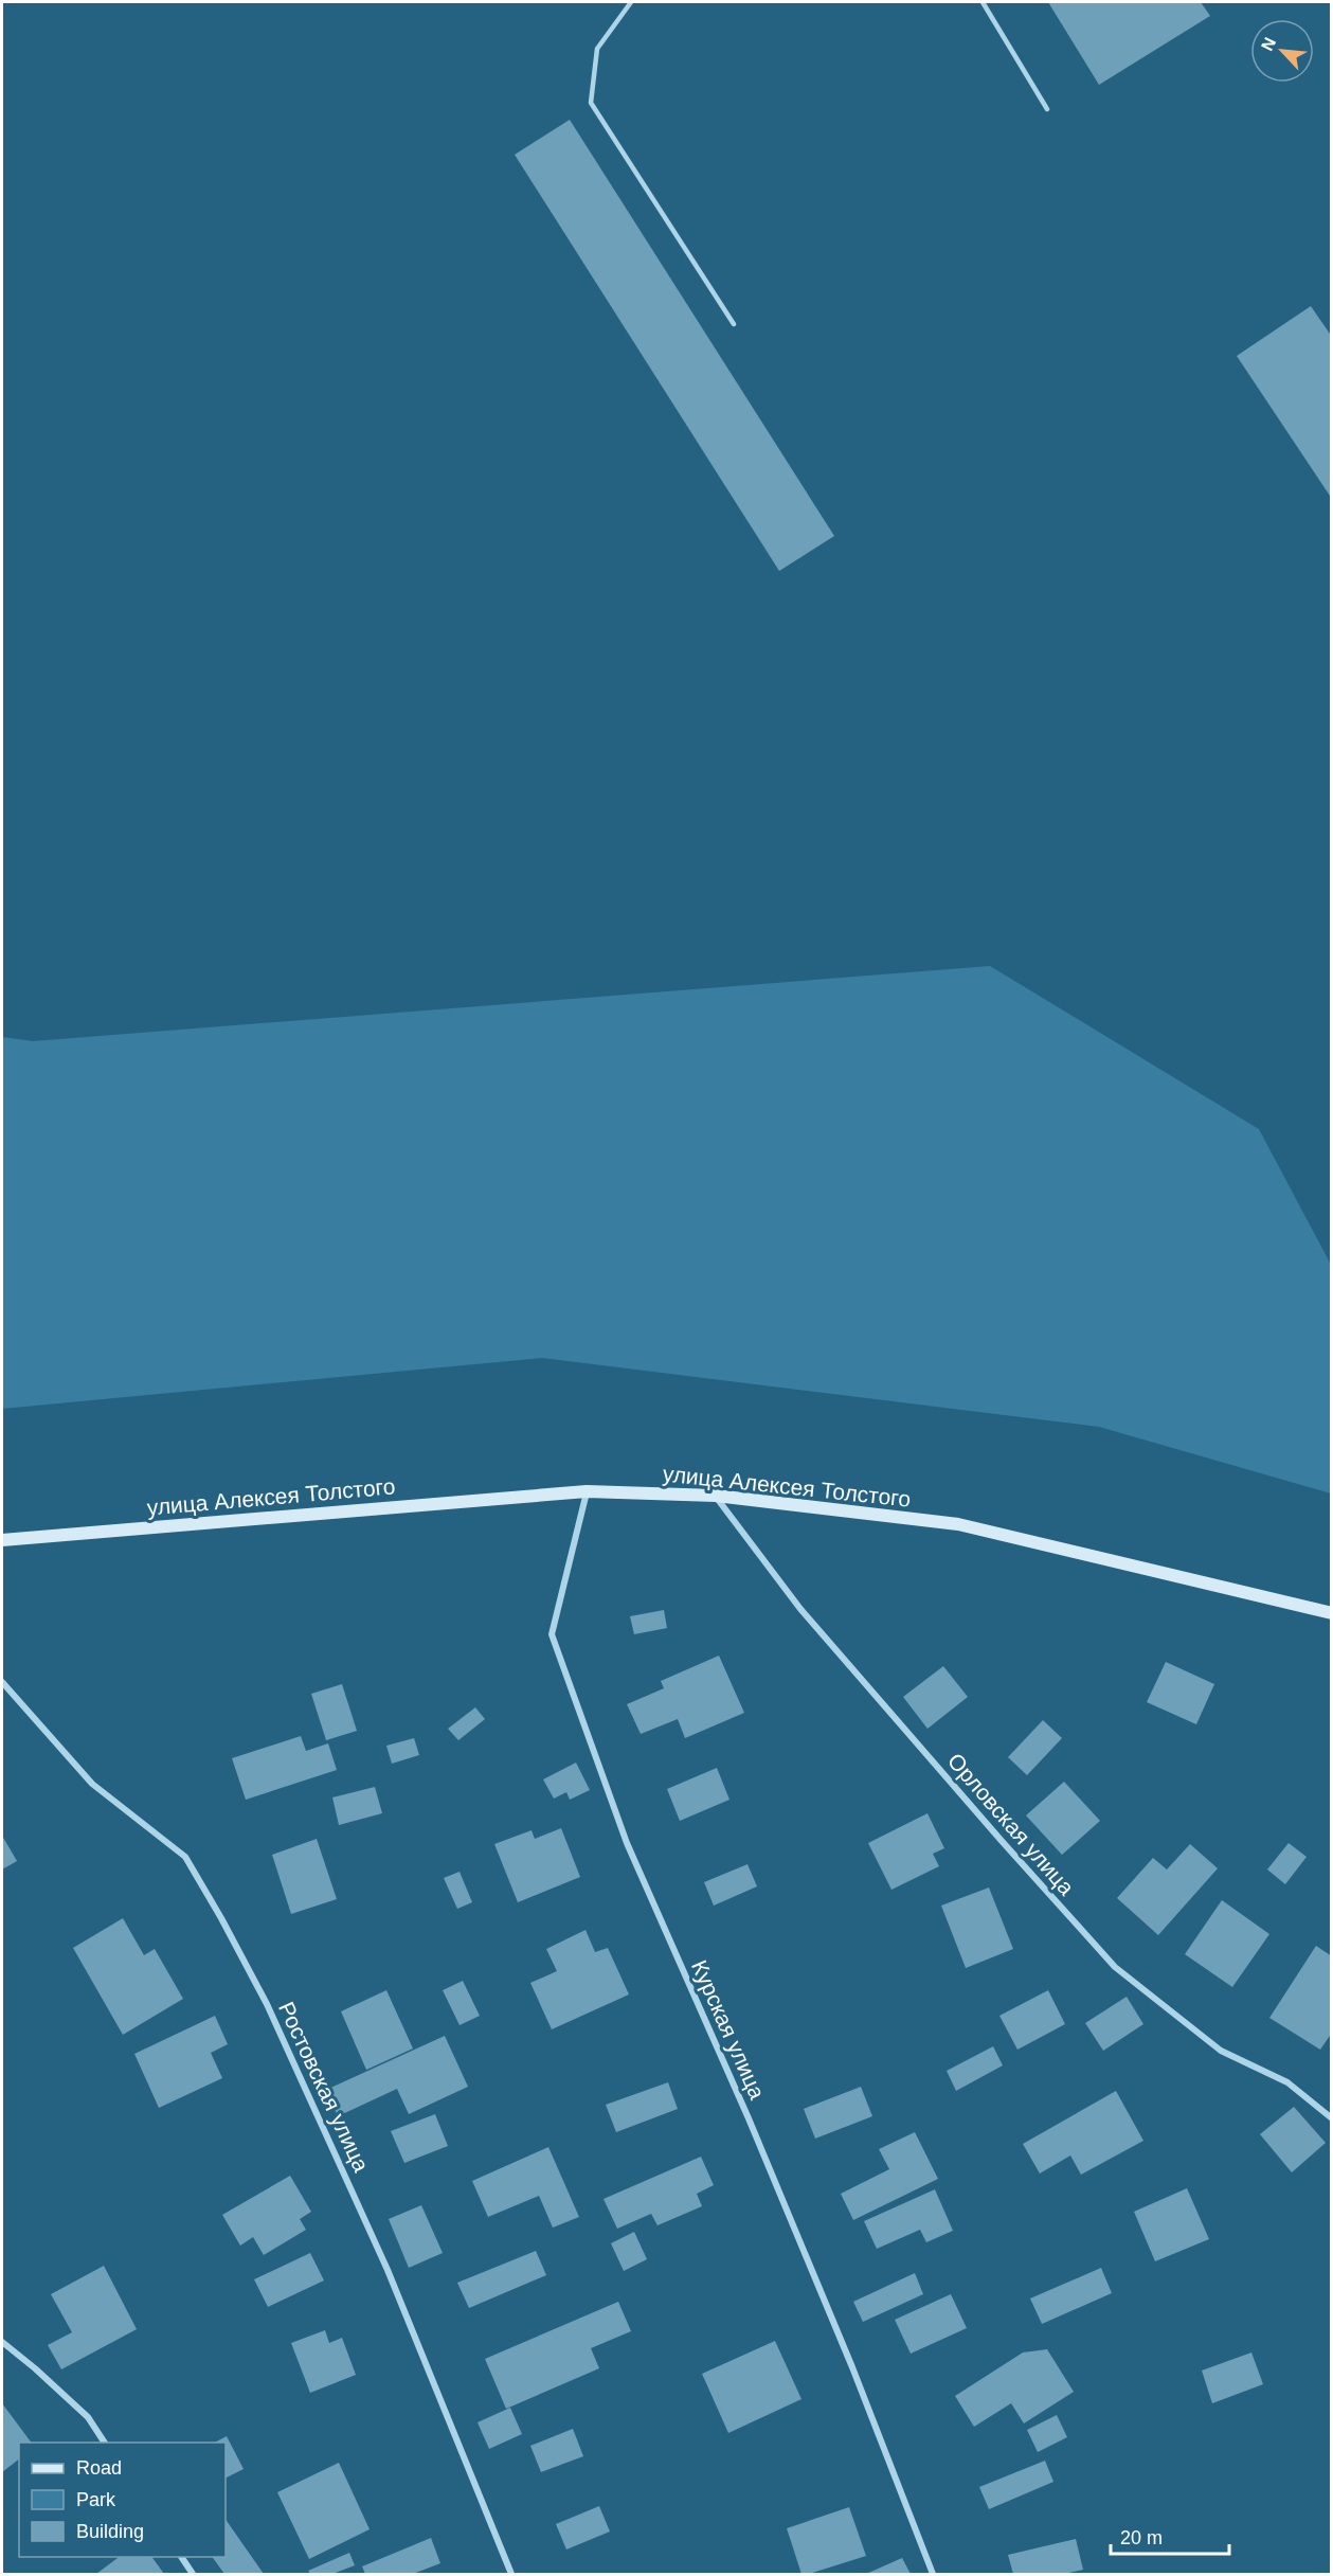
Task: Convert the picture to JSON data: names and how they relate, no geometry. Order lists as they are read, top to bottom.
{
  "streets": {
    "street": [
      "улица Алексея Толстого",
      "Орловская улица",
      "Курская улица",
      "Ростовская улица"
    ]
  },
  "crossings": [
    ["улица Алексея Толстого", "Орловская улица"],
    ["улица Алексея Толстого", "Курская улица"]
  ],
  "legend": ["Road", "Park", "Building"],
  "scale_bar": "20 m",
  "north": "top left"
}
